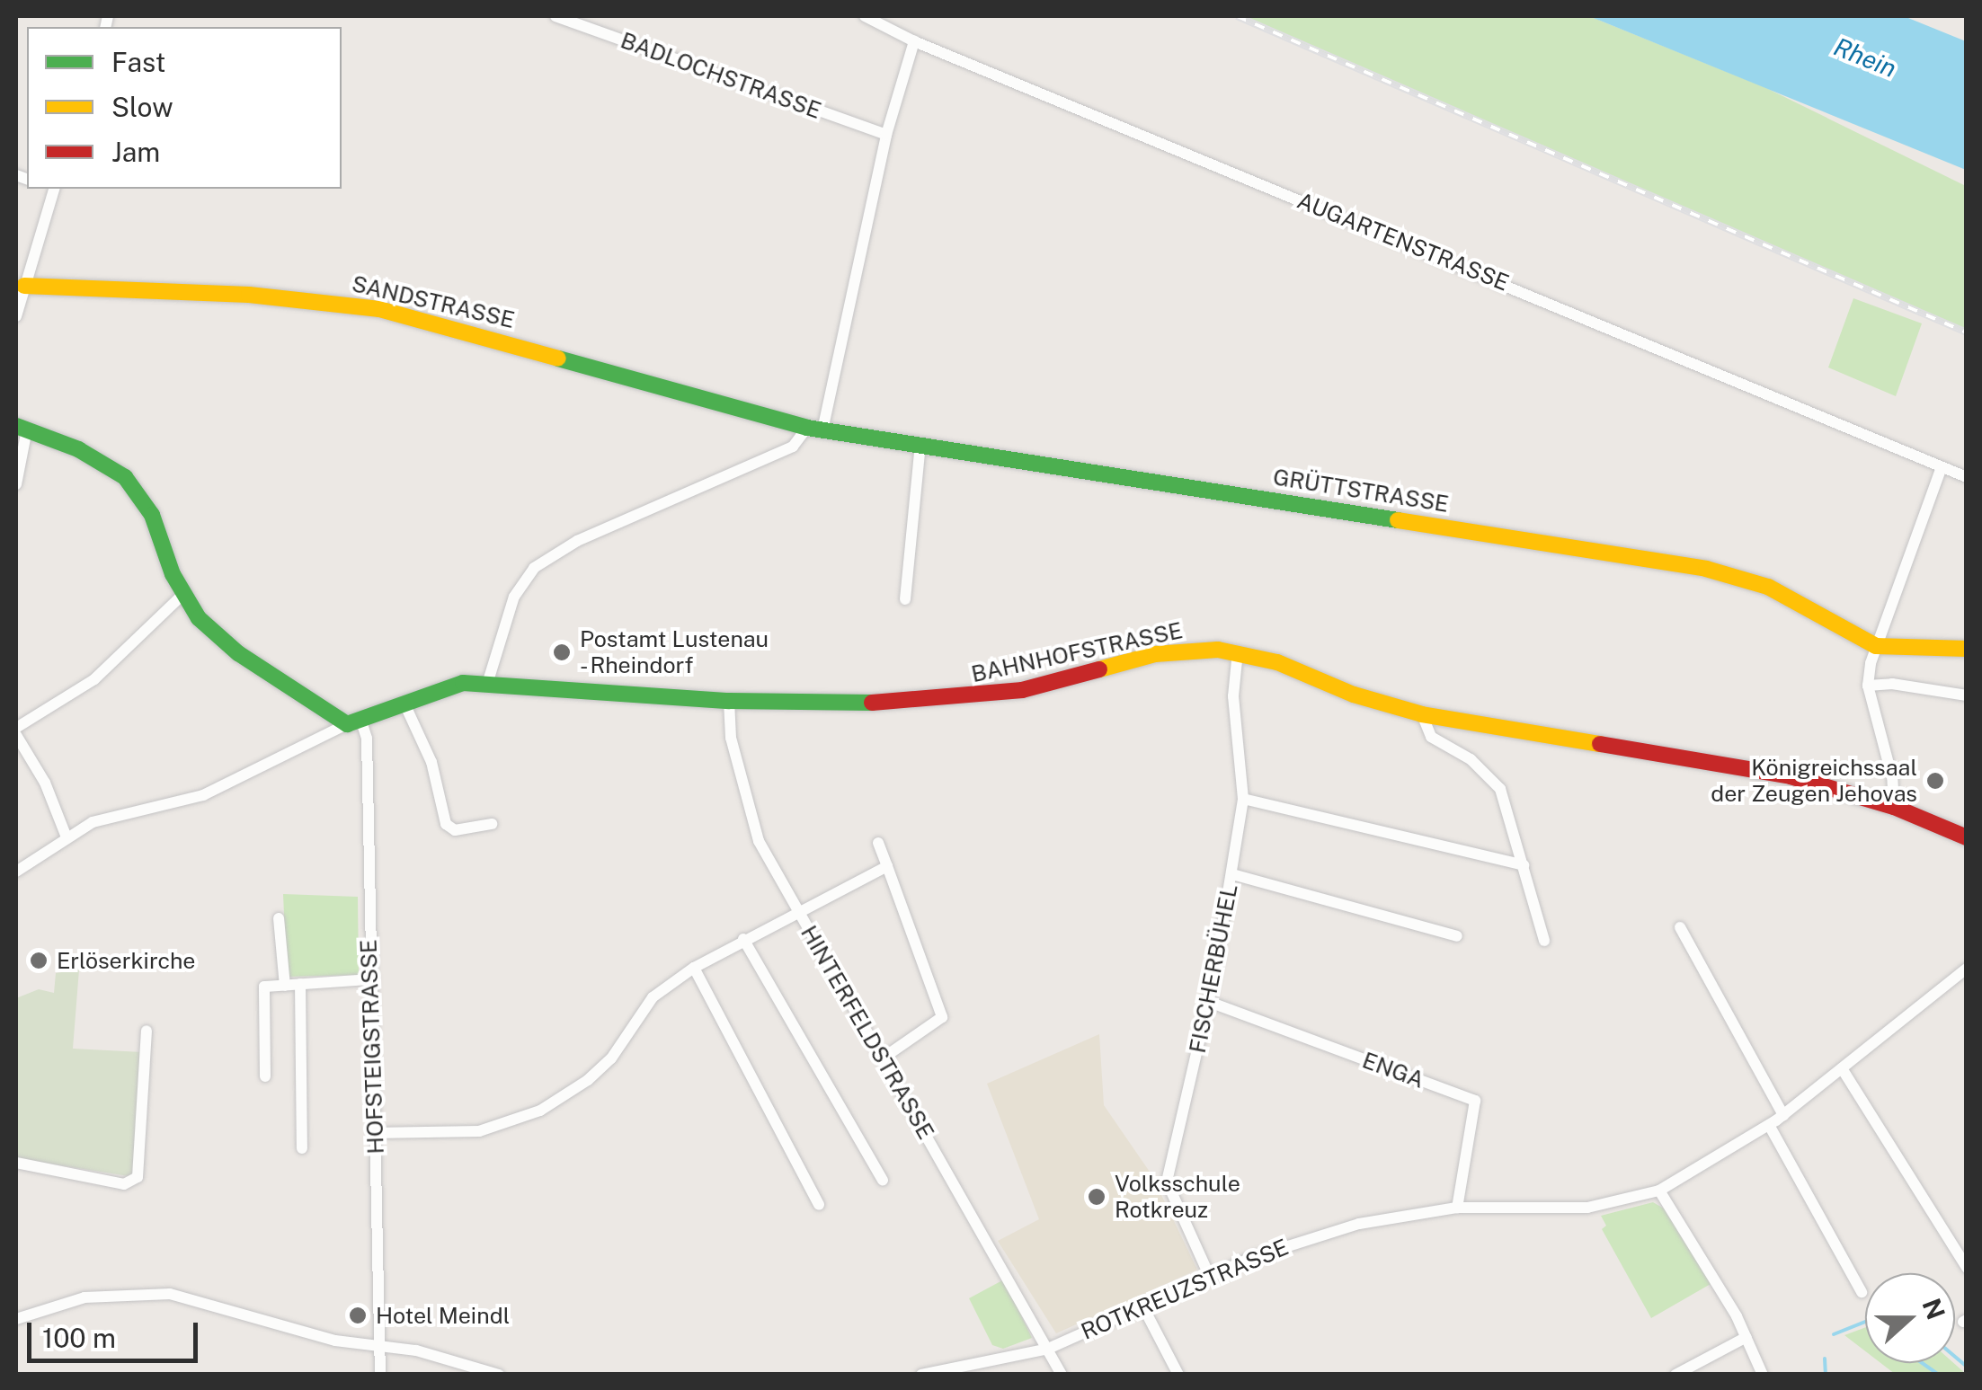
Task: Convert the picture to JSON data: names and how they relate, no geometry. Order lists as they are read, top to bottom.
{
  "streets": {
    "main road": ["SANDSTRASSE", "GRÜTTSTRASSE", "BAHNHOFSTRASSE"],
    "street": [
      "BADLOCHSTRASSE",
      "AUGARTENSTRASSE",
      "FISCHERBÜHEL",
      "HINTERFELDSTRASSE",
      "HOFSTEIGSTRASSE",
      "ENGA",
      "ROTKREUZSTRASSE"
    ]
  },
  "crossings": [
    ["SANDSTRASSE", "GRÜTTSTRASSE"],
    ["BAHNHOFSTRASSE", "FISCHERBÜHEL"],
    ["BAHNHOFSTRASSE", "HINTERFELDSTRASSE"],
    ["BAHNHOFSTRASSE", "HOFSTEIGSTRASSE"],
    ["FISCHERBÜHEL", "ENGA"],
    ["FISCHERBÜHEL", "ROTKREUZSTRASSE"],
    ["HINTERFELDSTRASSE", "ROTKREUZSTRASSE"],
    ["ENGA", "ROTKREUZSTRASSE"]
  ],
  "water": ["Rhein"],
  "places": [
    "Postamt Lustenau - Rheindorf",
    "Königreichssaal der Zeugen Jehovas",
    "Erlöserkirche",
    "Volksschule Rotkreuz",
    "Hotel Meindl"
  ],
  "legend": ["Fast", "Slow", "Jam"],
  "scale_bar": "100 m",
  "north": "right"
}
